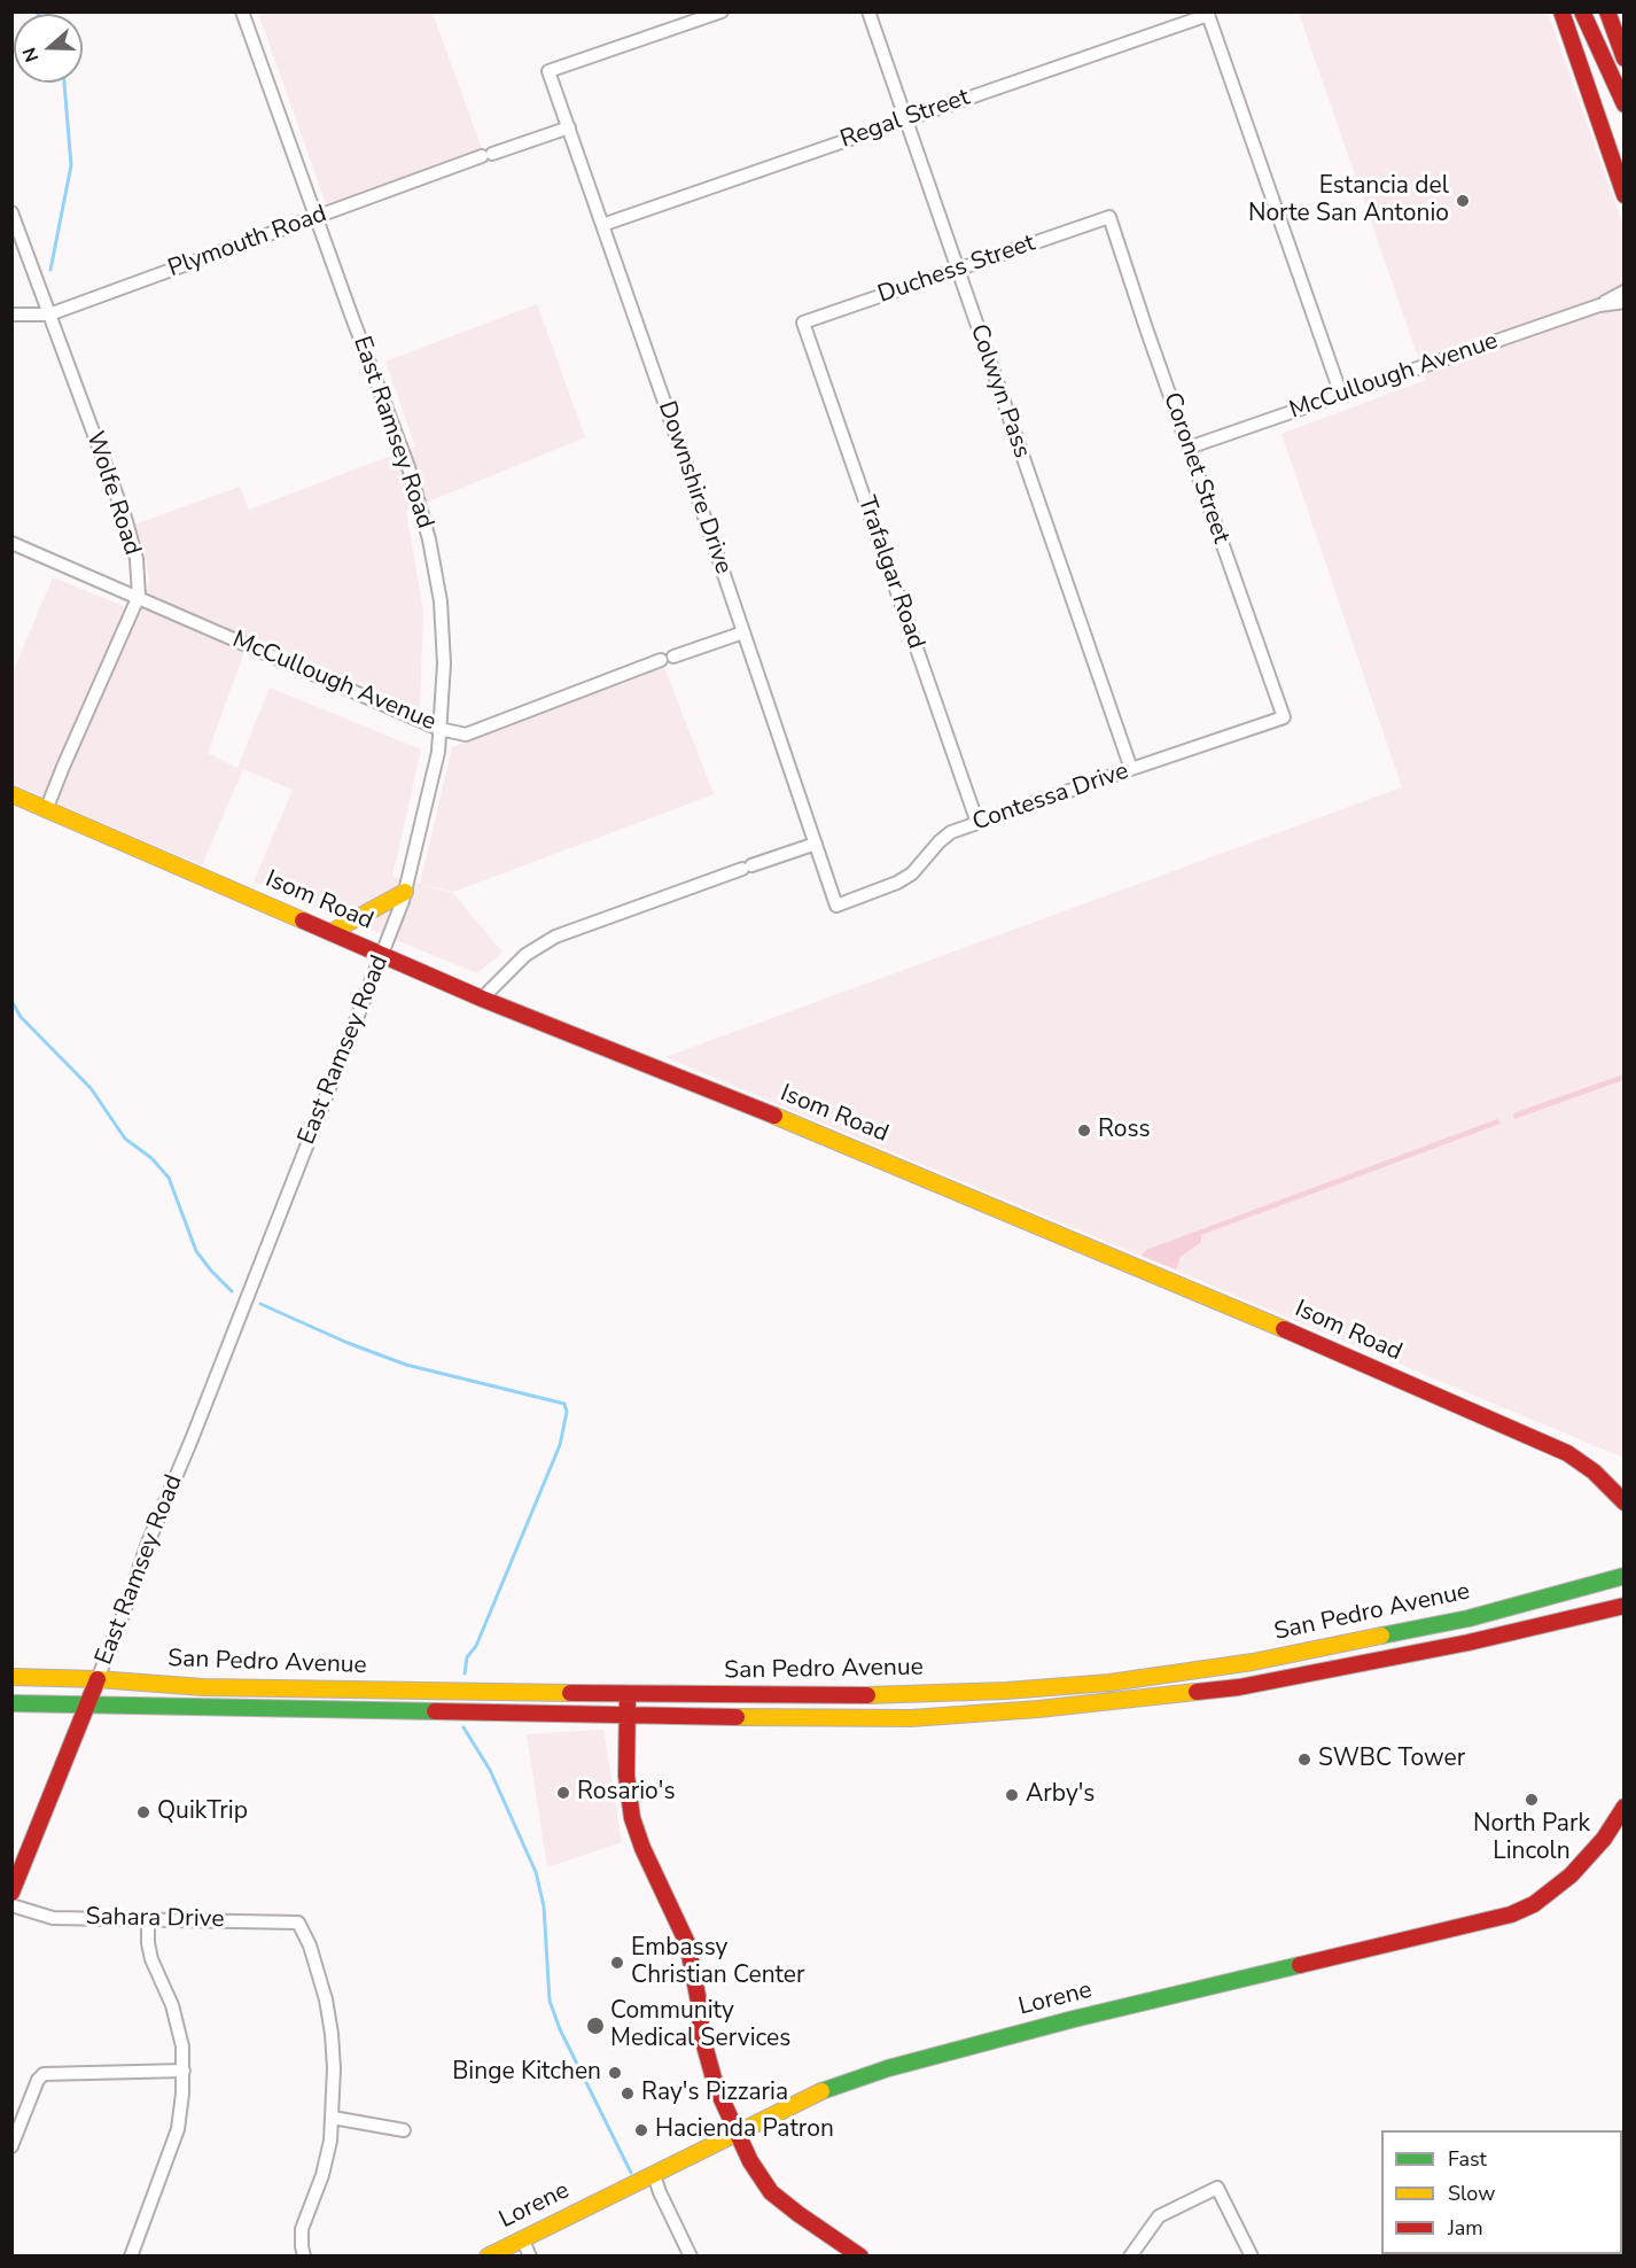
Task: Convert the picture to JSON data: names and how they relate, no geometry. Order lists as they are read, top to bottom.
{
  "streets": {
    "main road": ["Isom Road", "San Pedro Avenue", "Lorene"],
    "street": [
      "Regal Street",
      "Plymouth Road",
      "Duchess Street",
      "McCullough Avenue",
      "Colwyn Pass",
      "East Ramsey Road",
      "Coronet Street",
      "Downshire Drive",
      "Wolfe Road",
      "Trafalgar Road",
      "Contessa Drive",
      "Sahara Drive"
    ]
  },
  "crossings": [
    ["Regal Street", "Colwyn Pass"],
    ["Regal Street", "Downshire Drive"],
    ["Plymouth Road", "East Ramsey Road"],
    ["Plymouth Road", "Downshire Drive"],
    ["Plymouth Road", "Wolfe Road"],
    ["Duchess Street", "Colwyn Pass"],
    ["Duchess Street", "Coronet Street"],
    ["Duchess Street", "Trafalgar Road"],
    ["McCullough Avenue", "East Ramsey Road"],
    ["McCullough Avenue", "Coronet Street"],
    ["McCullough Avenue", "Downshire Drive"],
    ["McCullough Avenue", "Wolfe Road"],
    ["Colwyn Pass", "Contessa Drive"],
    ["East Ramsey Road", "Isom Road"],
    ["East Ramsey Road", "San Pedro Avenue"],
    ["Coronet Street", "Contessa Drive"],
    ["Downshire Drive", "Contessa Drive"],
    ["Wolfe Road", "Isom Road"],
    ["Trafalgar Road", "Contessa Drive"]
  ],
  "places": [
    "Estancia del Norte San Antonio",
    "Ross",
    "SWBC Tower",
    "Rosario's",
    "Arby's",
    "North Park Lincoln",
    "QuikTrip",
    "Embassy Christian Center",
    "Community Medical Services",
    "Binge Kitchen",
    "Ray's Pizzaria",
    "Hacienda Patron"
  ],
  "legend": ["Fast", "Slow", "Jam"],
  "north": "left"
}
